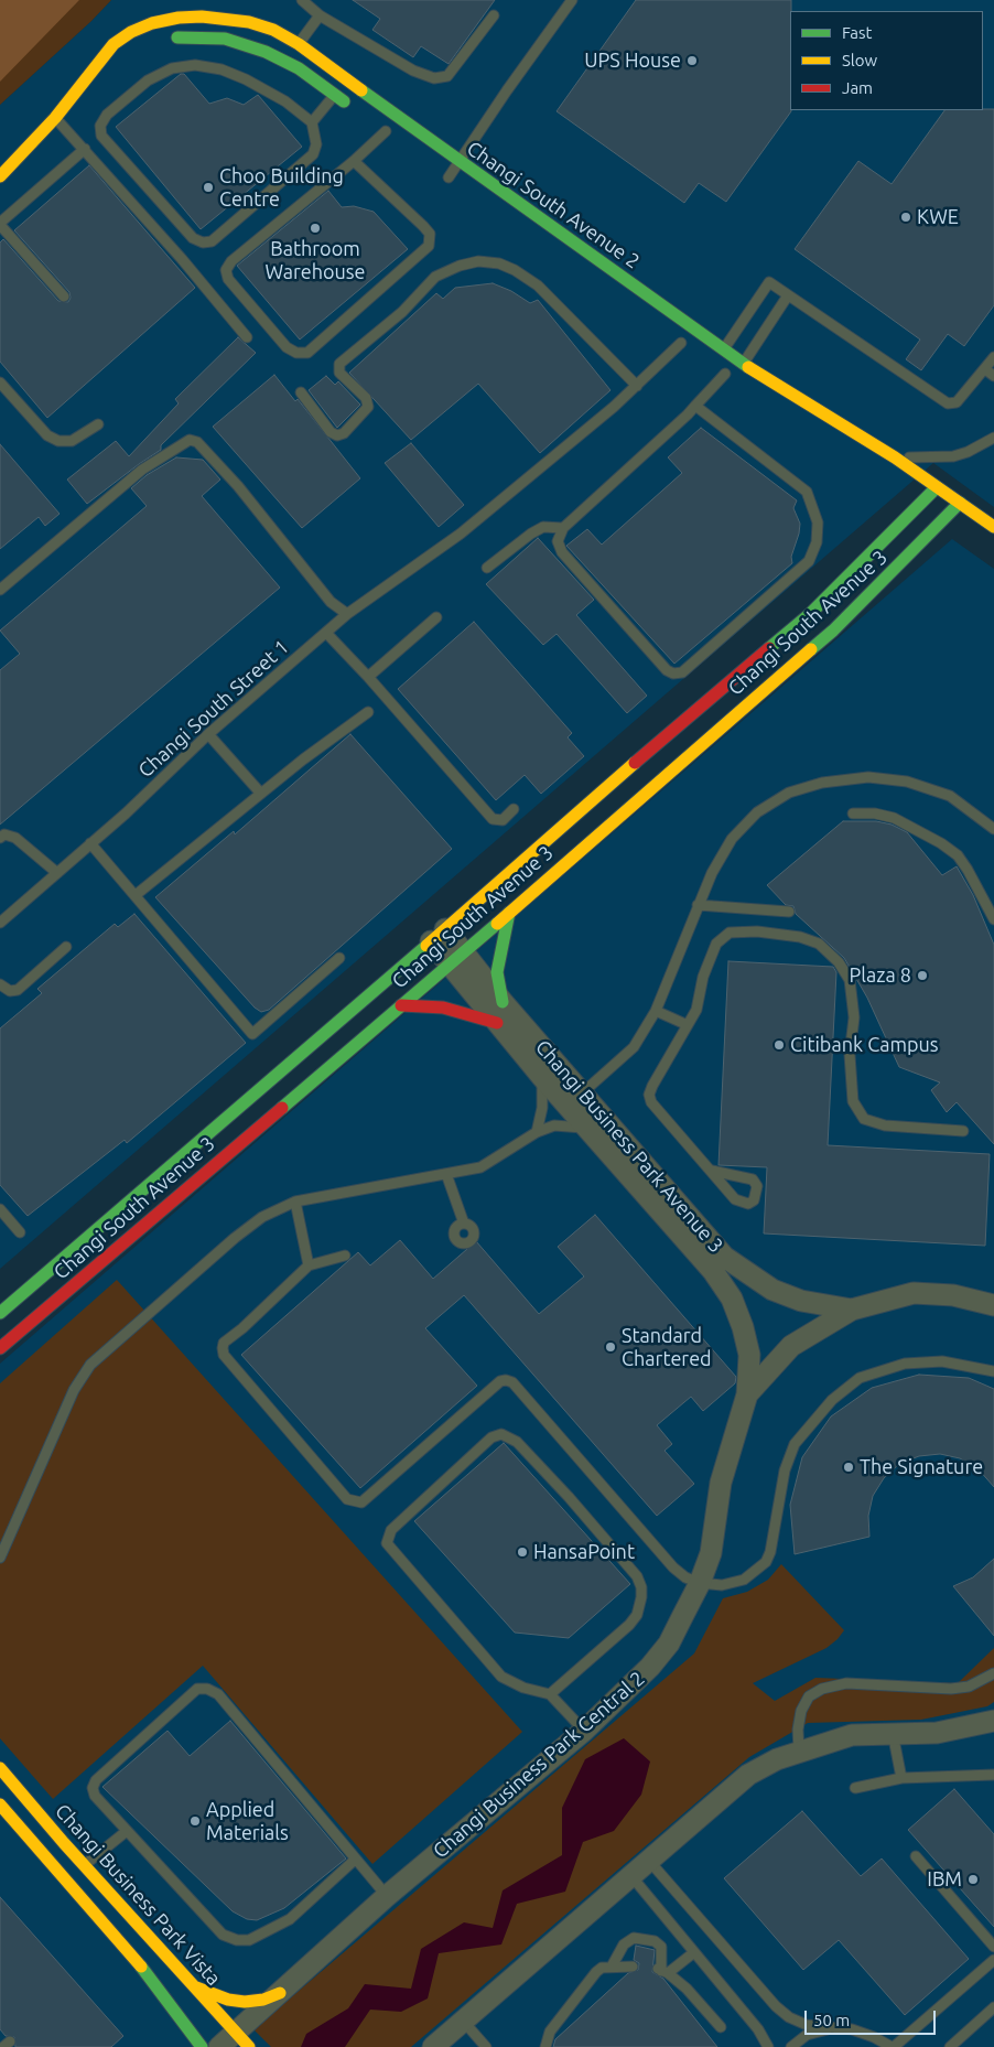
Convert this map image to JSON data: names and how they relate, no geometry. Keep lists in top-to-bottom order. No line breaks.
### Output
{"streets":{"street":["Changi South Avenue 2","Changi South Avenue 3","Changi Business Park Avenue 3","Changi Business Park Central 2","Changi Business Park Vista"],"lane":["Changi South Street 1"]},"crossings":[["Changi South Avenue 2","Changi South Avenue 3"],["Changi South Avenue 3","Changi Business Park Avenue 3"],["Changi Business Park Avenue 3","Changi Business Park Central 2"],["Changi Business Park Central 2","Changi Business Park Vista"]],"places":["UPS House","Choo Building Centre","KWE","Bathroom Warehouse","Plaza 8","Citibank Campus","Standard Chartered","The Signature","HansaPoint","Applied Materials","IBM"],"legend":["Fast","Slow","Jam"],"scale_bar":"50 m"}
